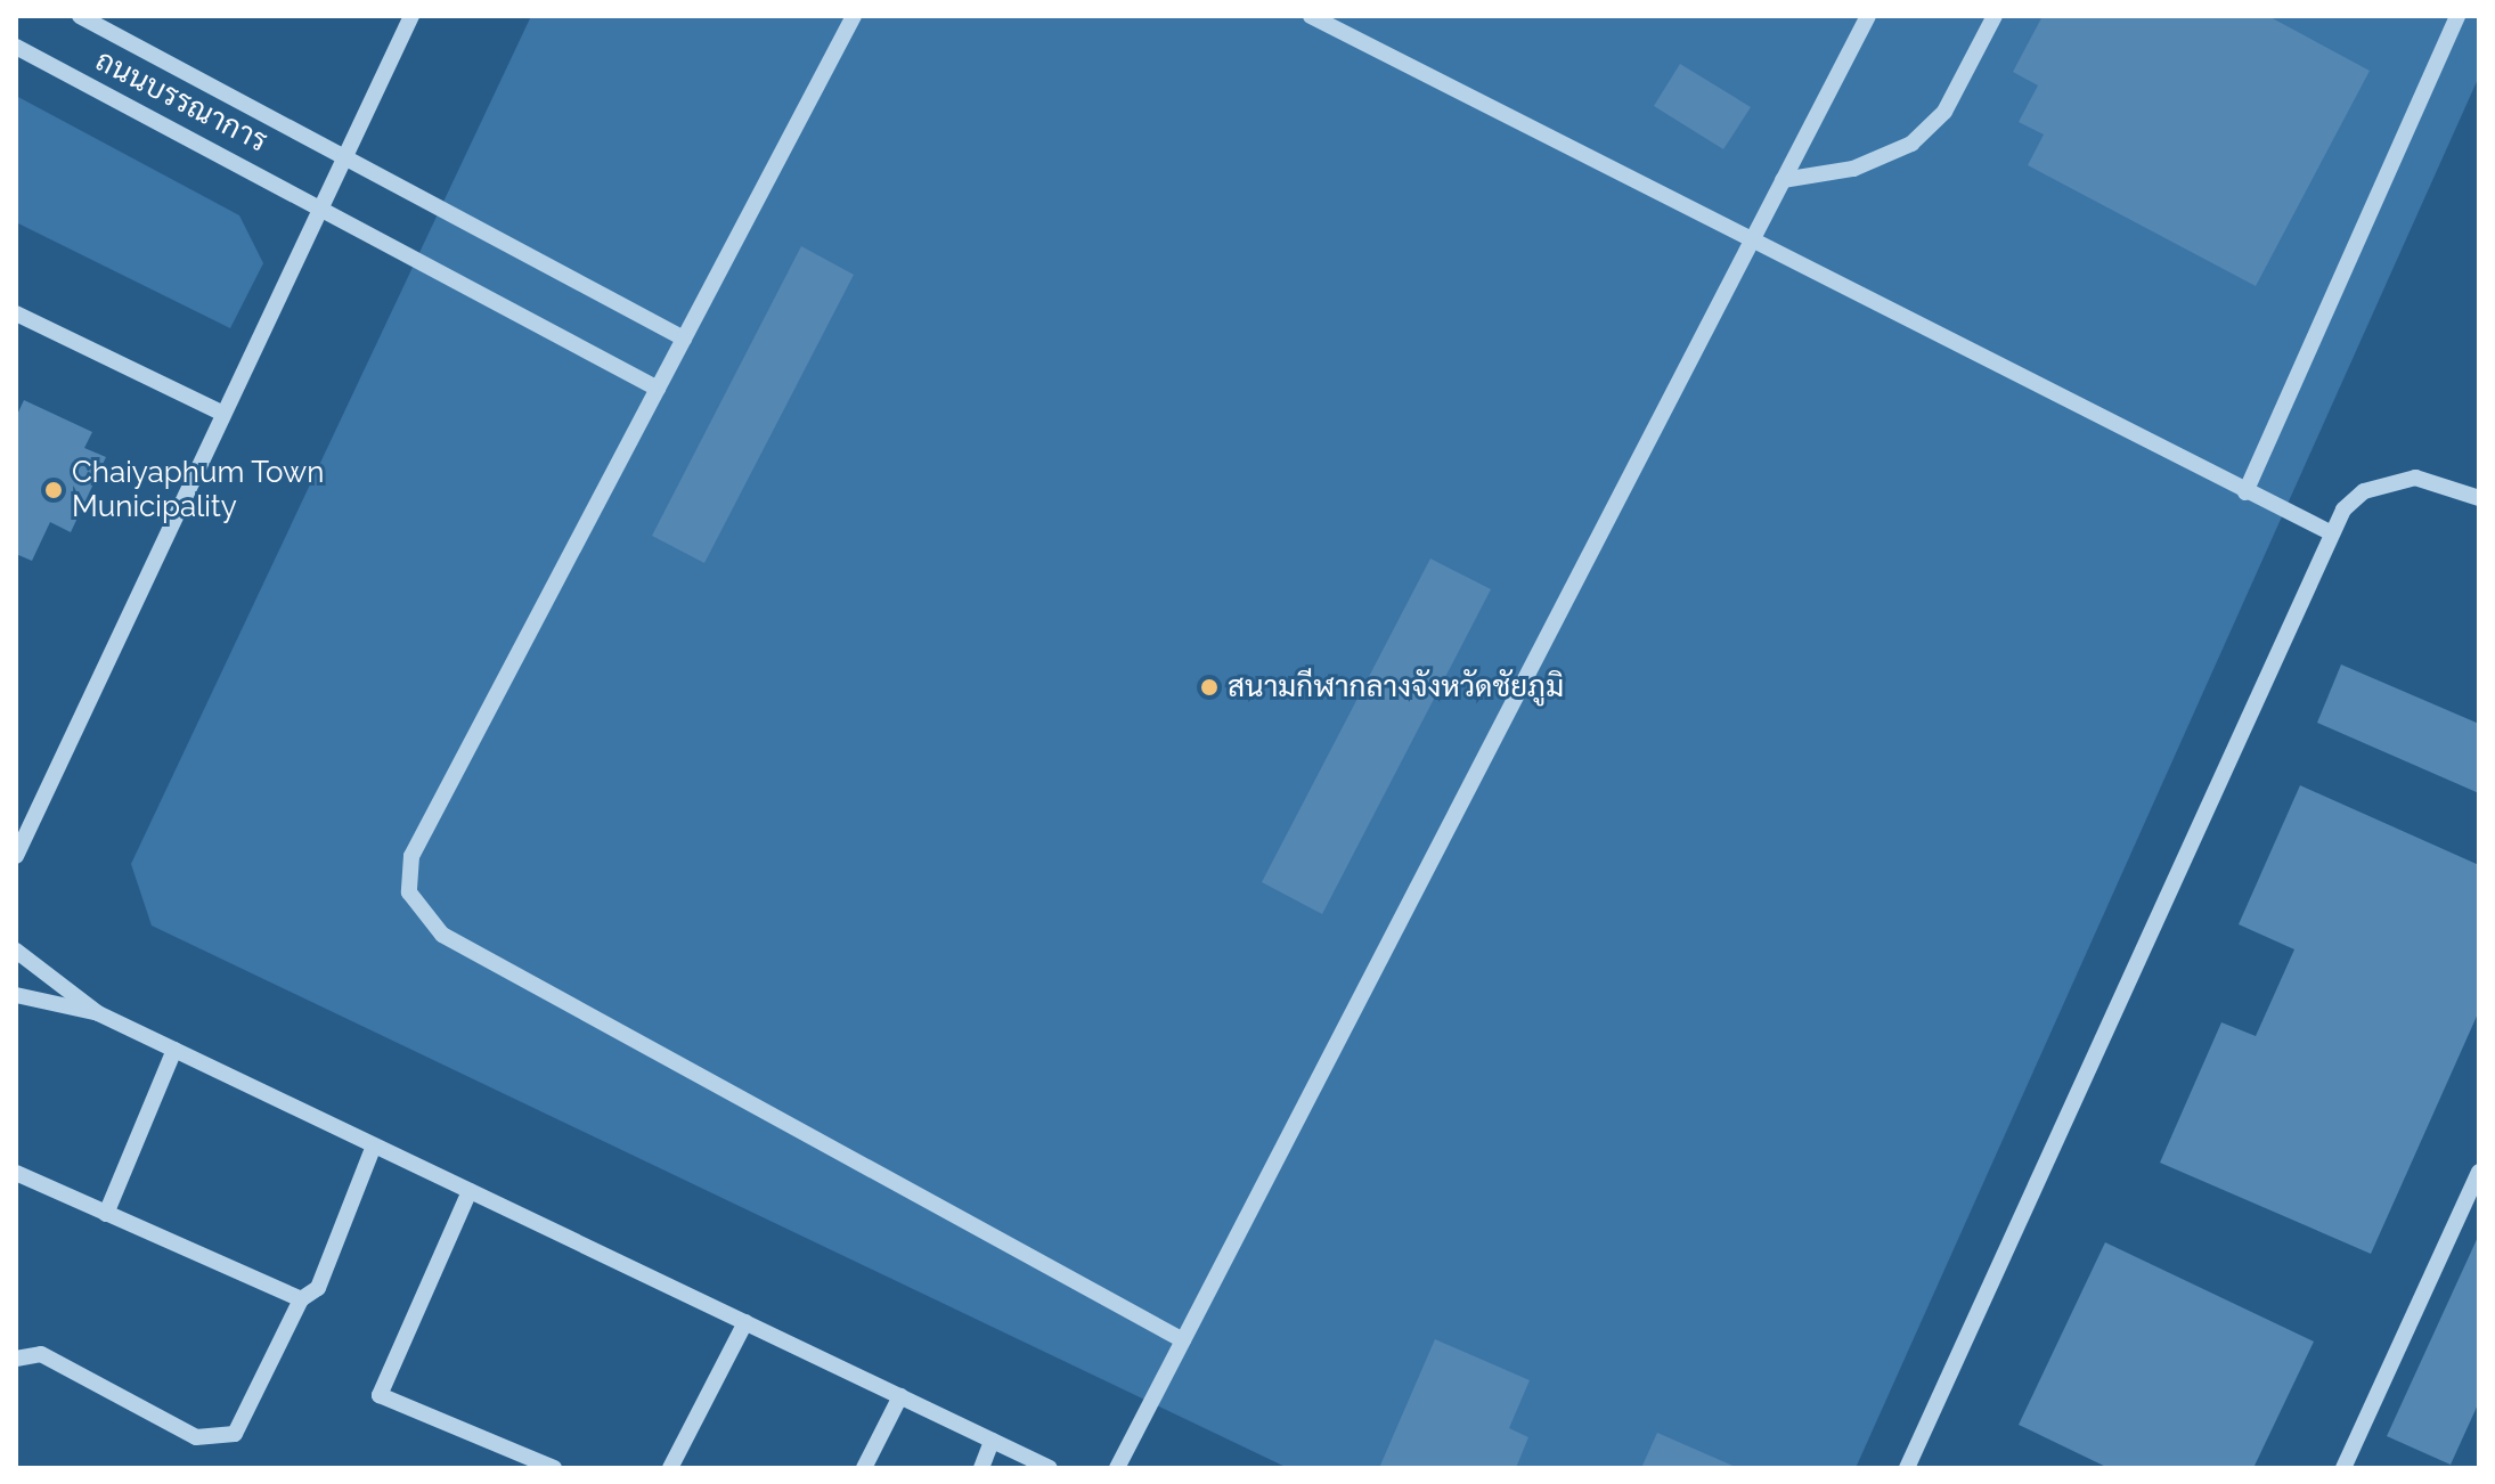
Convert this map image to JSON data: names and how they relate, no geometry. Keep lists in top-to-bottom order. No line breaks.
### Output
{"streets":{"street":["ถนนบรรณาการ"]},"places":["Chaiyaphum Town Municipality","สนามกีฬากลางจังหวัดชัยภูมิ"]}
